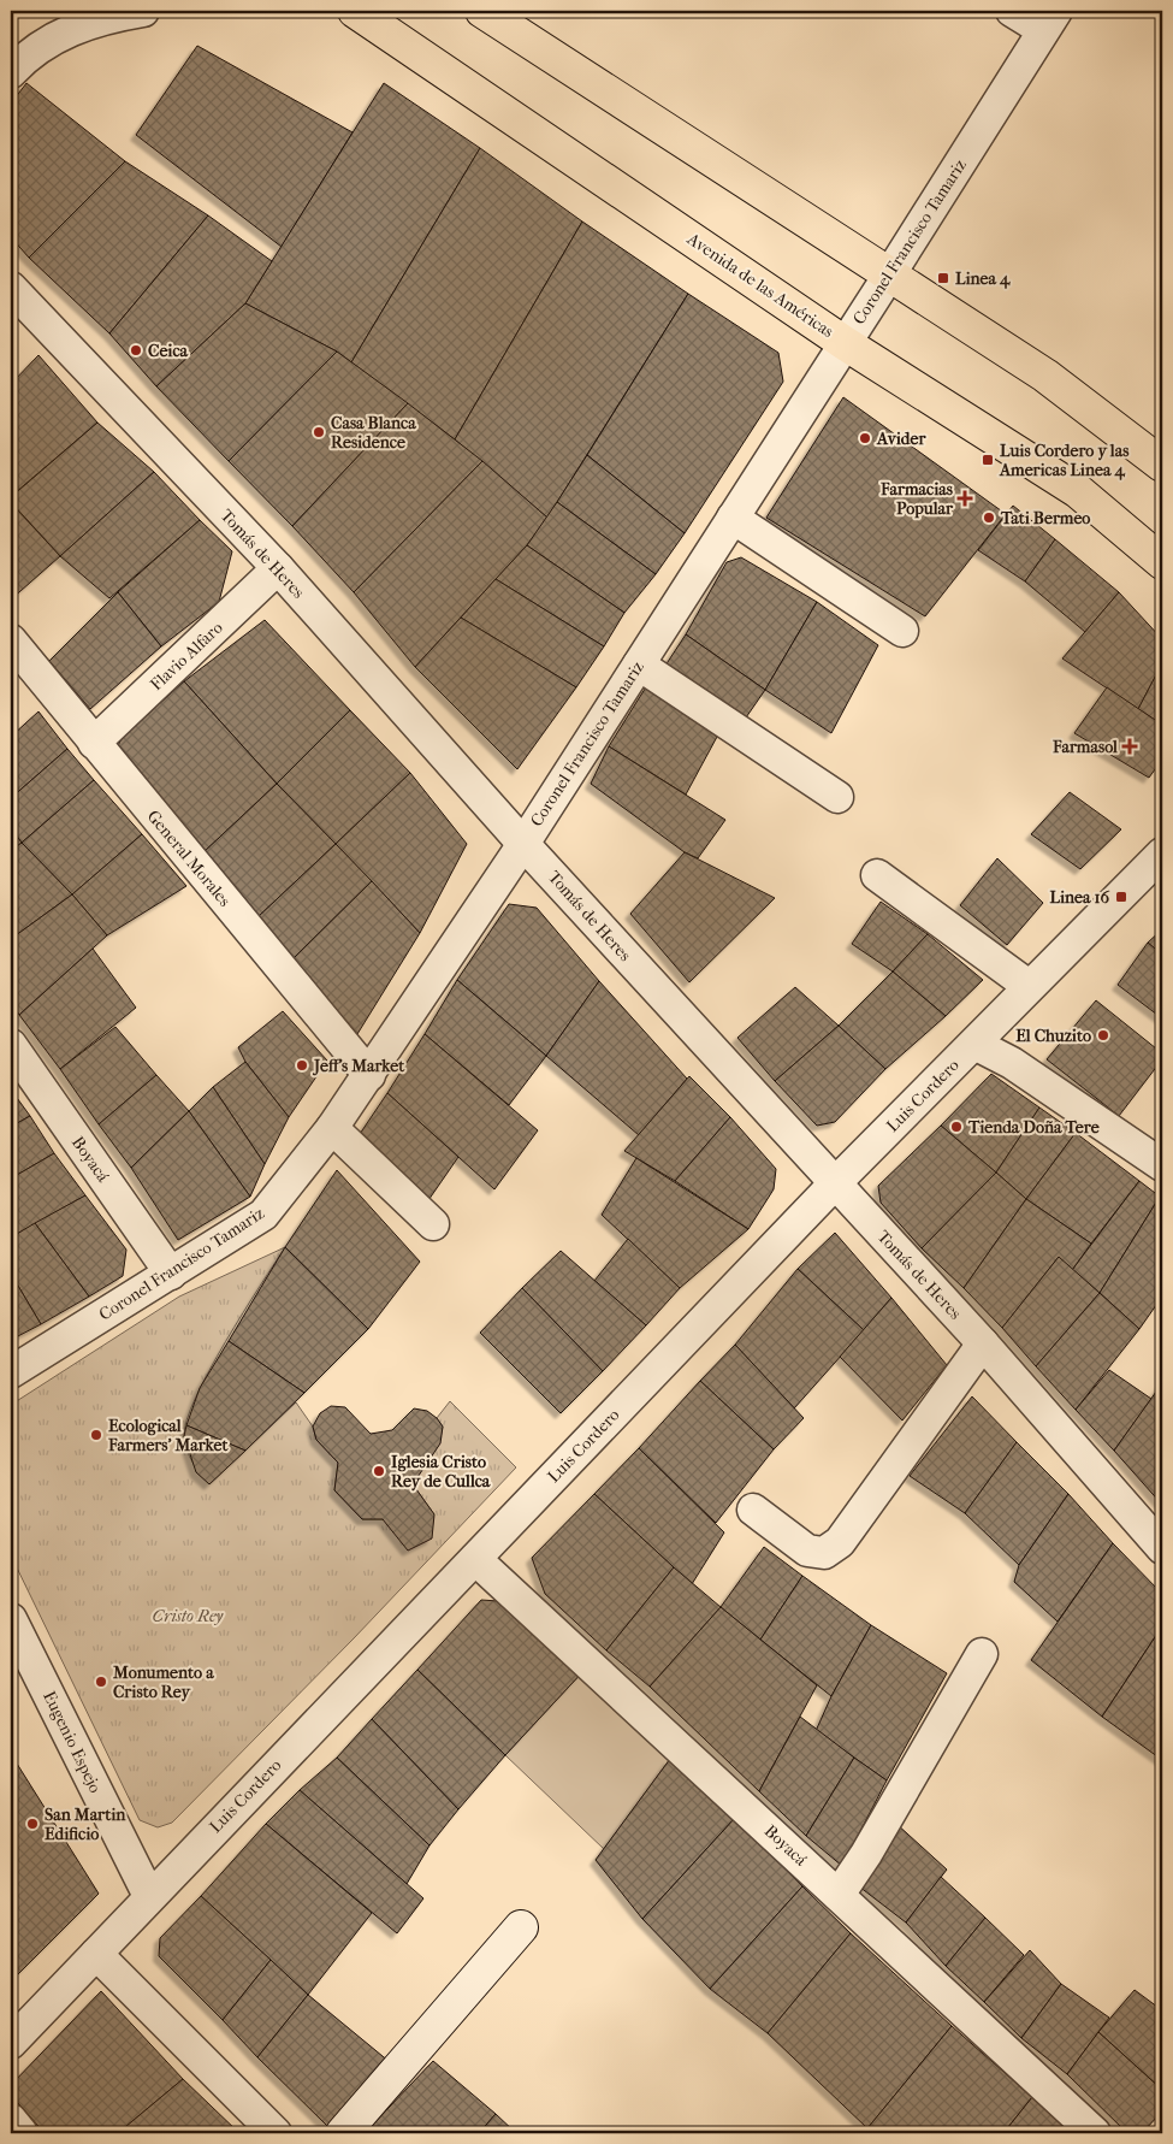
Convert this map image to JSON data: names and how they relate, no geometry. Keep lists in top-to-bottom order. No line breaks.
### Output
{"streets":{"main road":["Avenida de las Américas"],"street":["Coronel Francisco Tamariz","Tomás de Heres","Flavio Alfaro","General Morales","Luis Cordero","Boyacá","Eugenio Espejo"]},"crossings":[["Coronel Francisco Tamariz","Avenida de las Américas"],["Coronel Francisco Tamariz","Tomás de Heres"],["Coronel Francisco Tamariz","General Morales"],["Coronel Francisco Tamariz","Boyacá"],["Tomás de Heres","Flavio Alfaro"],["Tomás de Heres","Luis Cordero"],["Flavio Alfaro","General Morales"],["Luis Cordero","Boyacá"],["Luis Cordero","Eugenio Espejo"]],"parks":["Cristo Rey"],"places":{"transit":["Linea 4","Luis Cordero y las Americas Linea 4","Linea 16"],"other":["Ceica","Casa Blanca Residence","Avider","Tati Bermeo","El Chuzito","Jeff's Market","Tienda Doña Tere","Ecological Farmers’ Market","Iglesia Cristo Rey de Cullca","Monumento a Cristo Rey","San Martin Edificio"],"health":["Farmacias Popular","Farmasol"]}}
